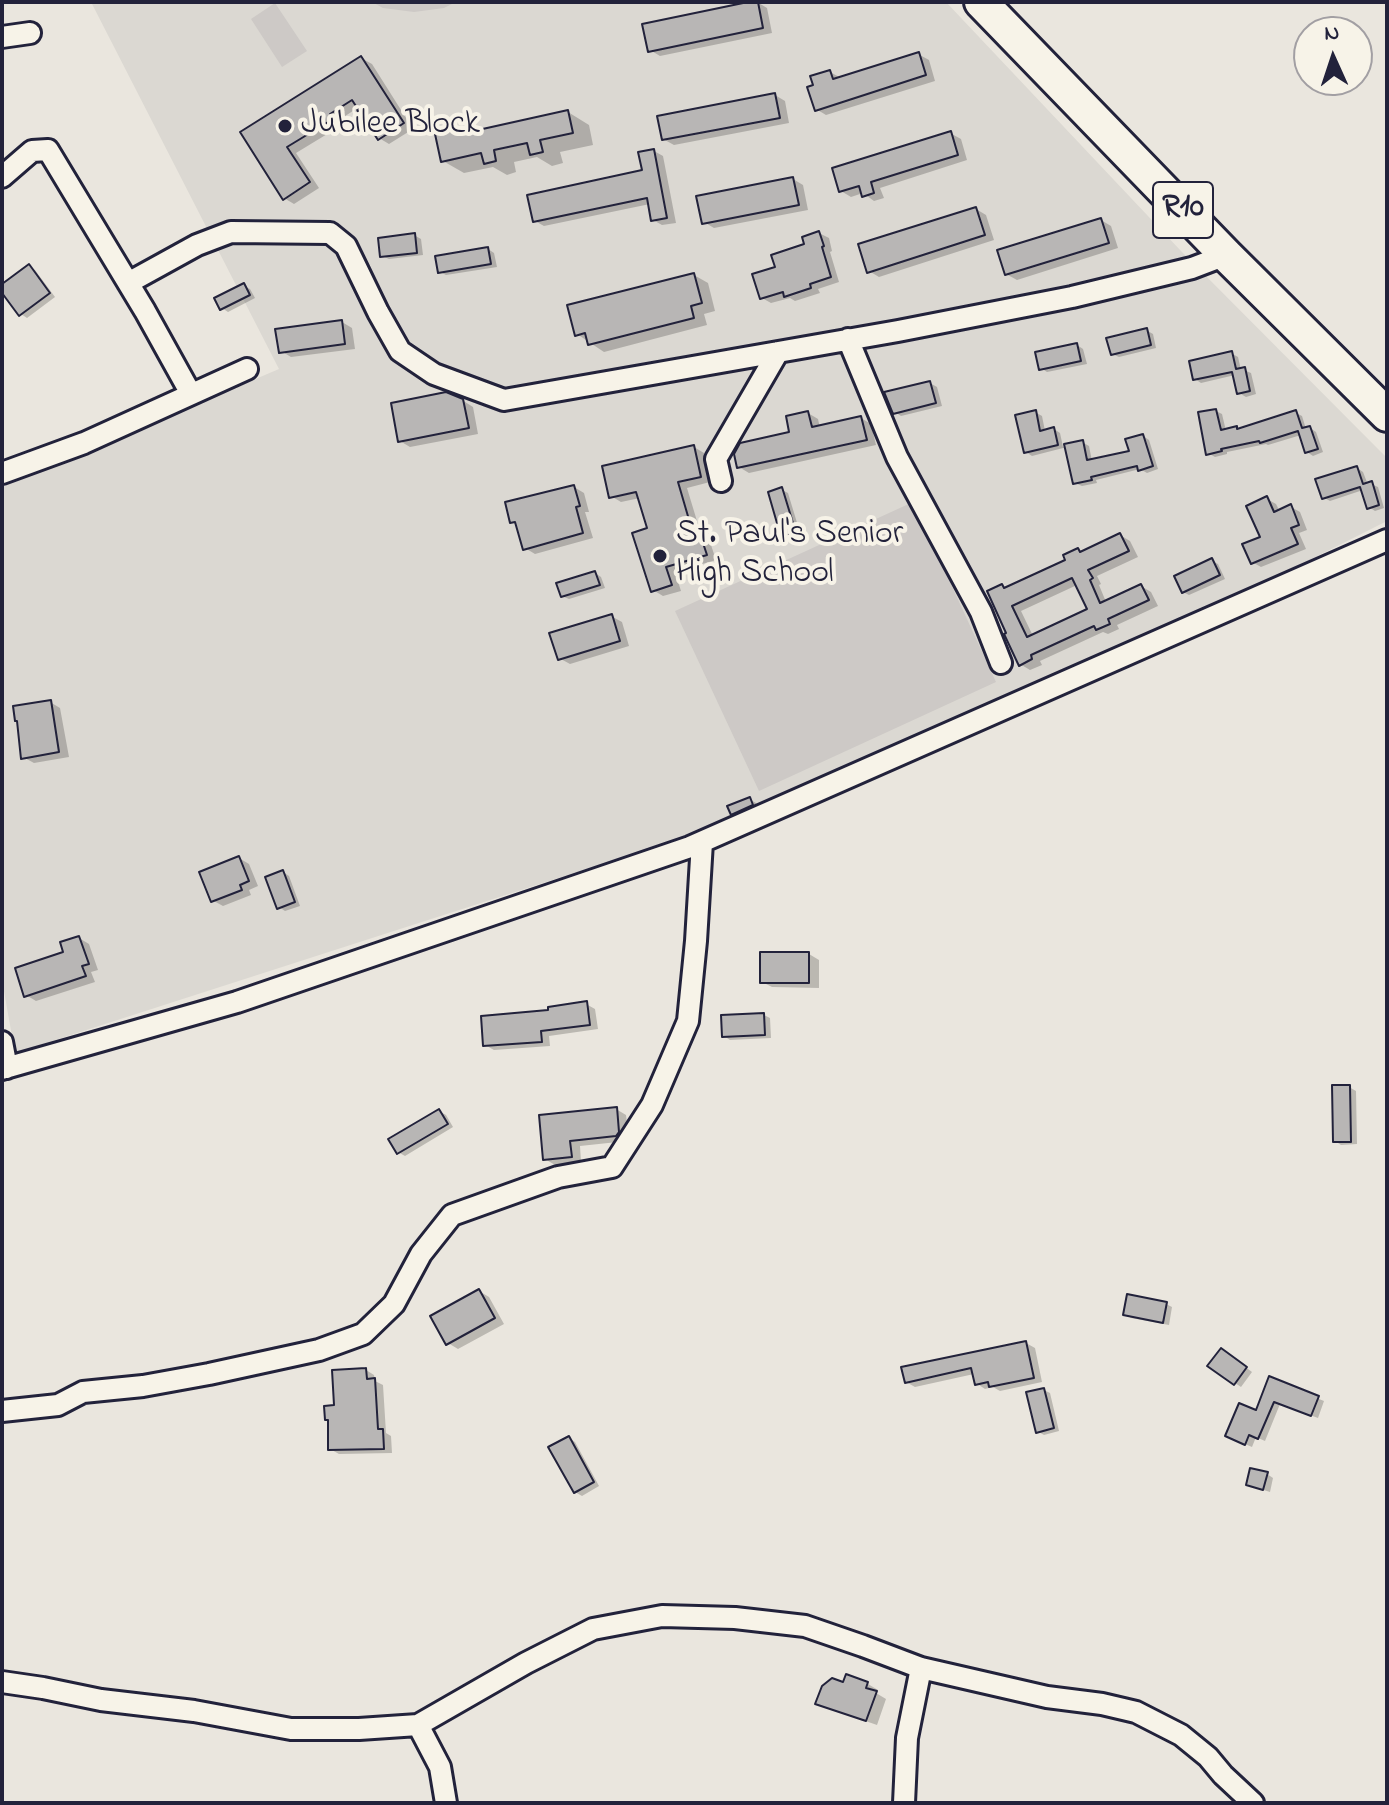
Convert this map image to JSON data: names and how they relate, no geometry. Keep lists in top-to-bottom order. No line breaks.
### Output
{"streets":{"main road":["R10"]},"places":["Jubilee Block","St. Paul's Senior High School"],"north":"top"}
